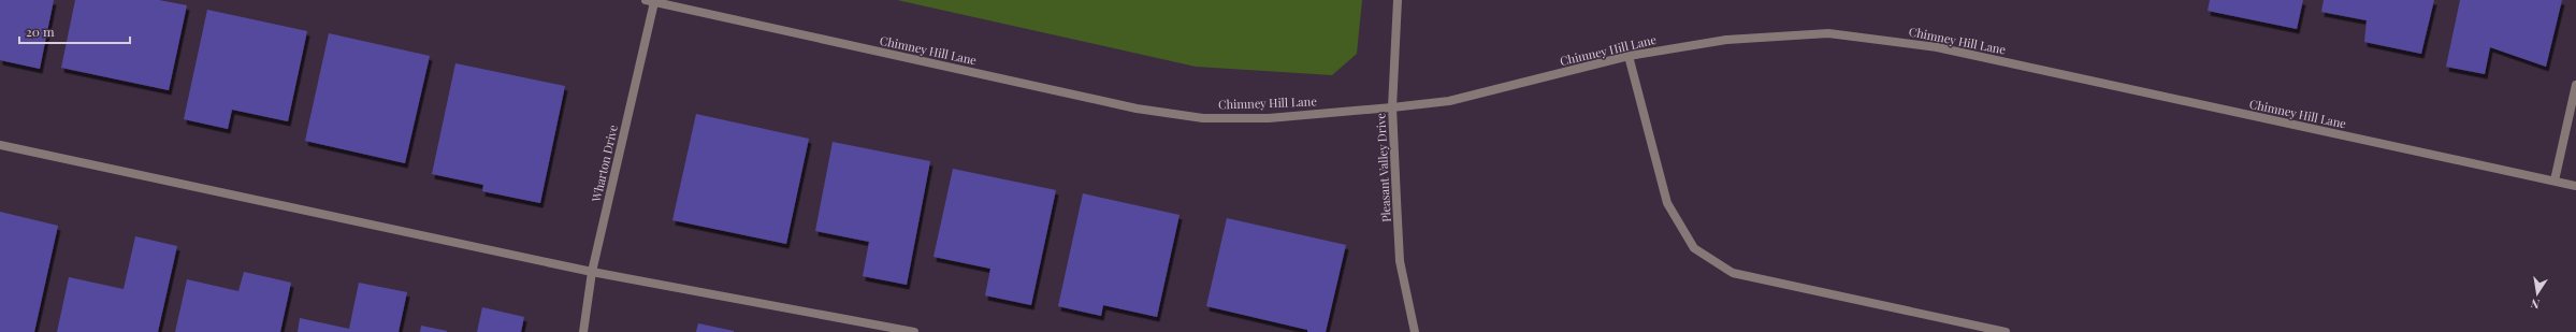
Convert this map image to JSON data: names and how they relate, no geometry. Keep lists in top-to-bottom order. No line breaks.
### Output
{"streets":{"street":["Chimney Hill Lane","Wharton Drive","Pleasant Valley Drive"]},"crossings":[["Chimney Hill Lane","Wharton Drive"],["Chimney Hill Lane","Pleasant Valley Drive"]],"scale_bar":"20 m","north":"bottom"}
